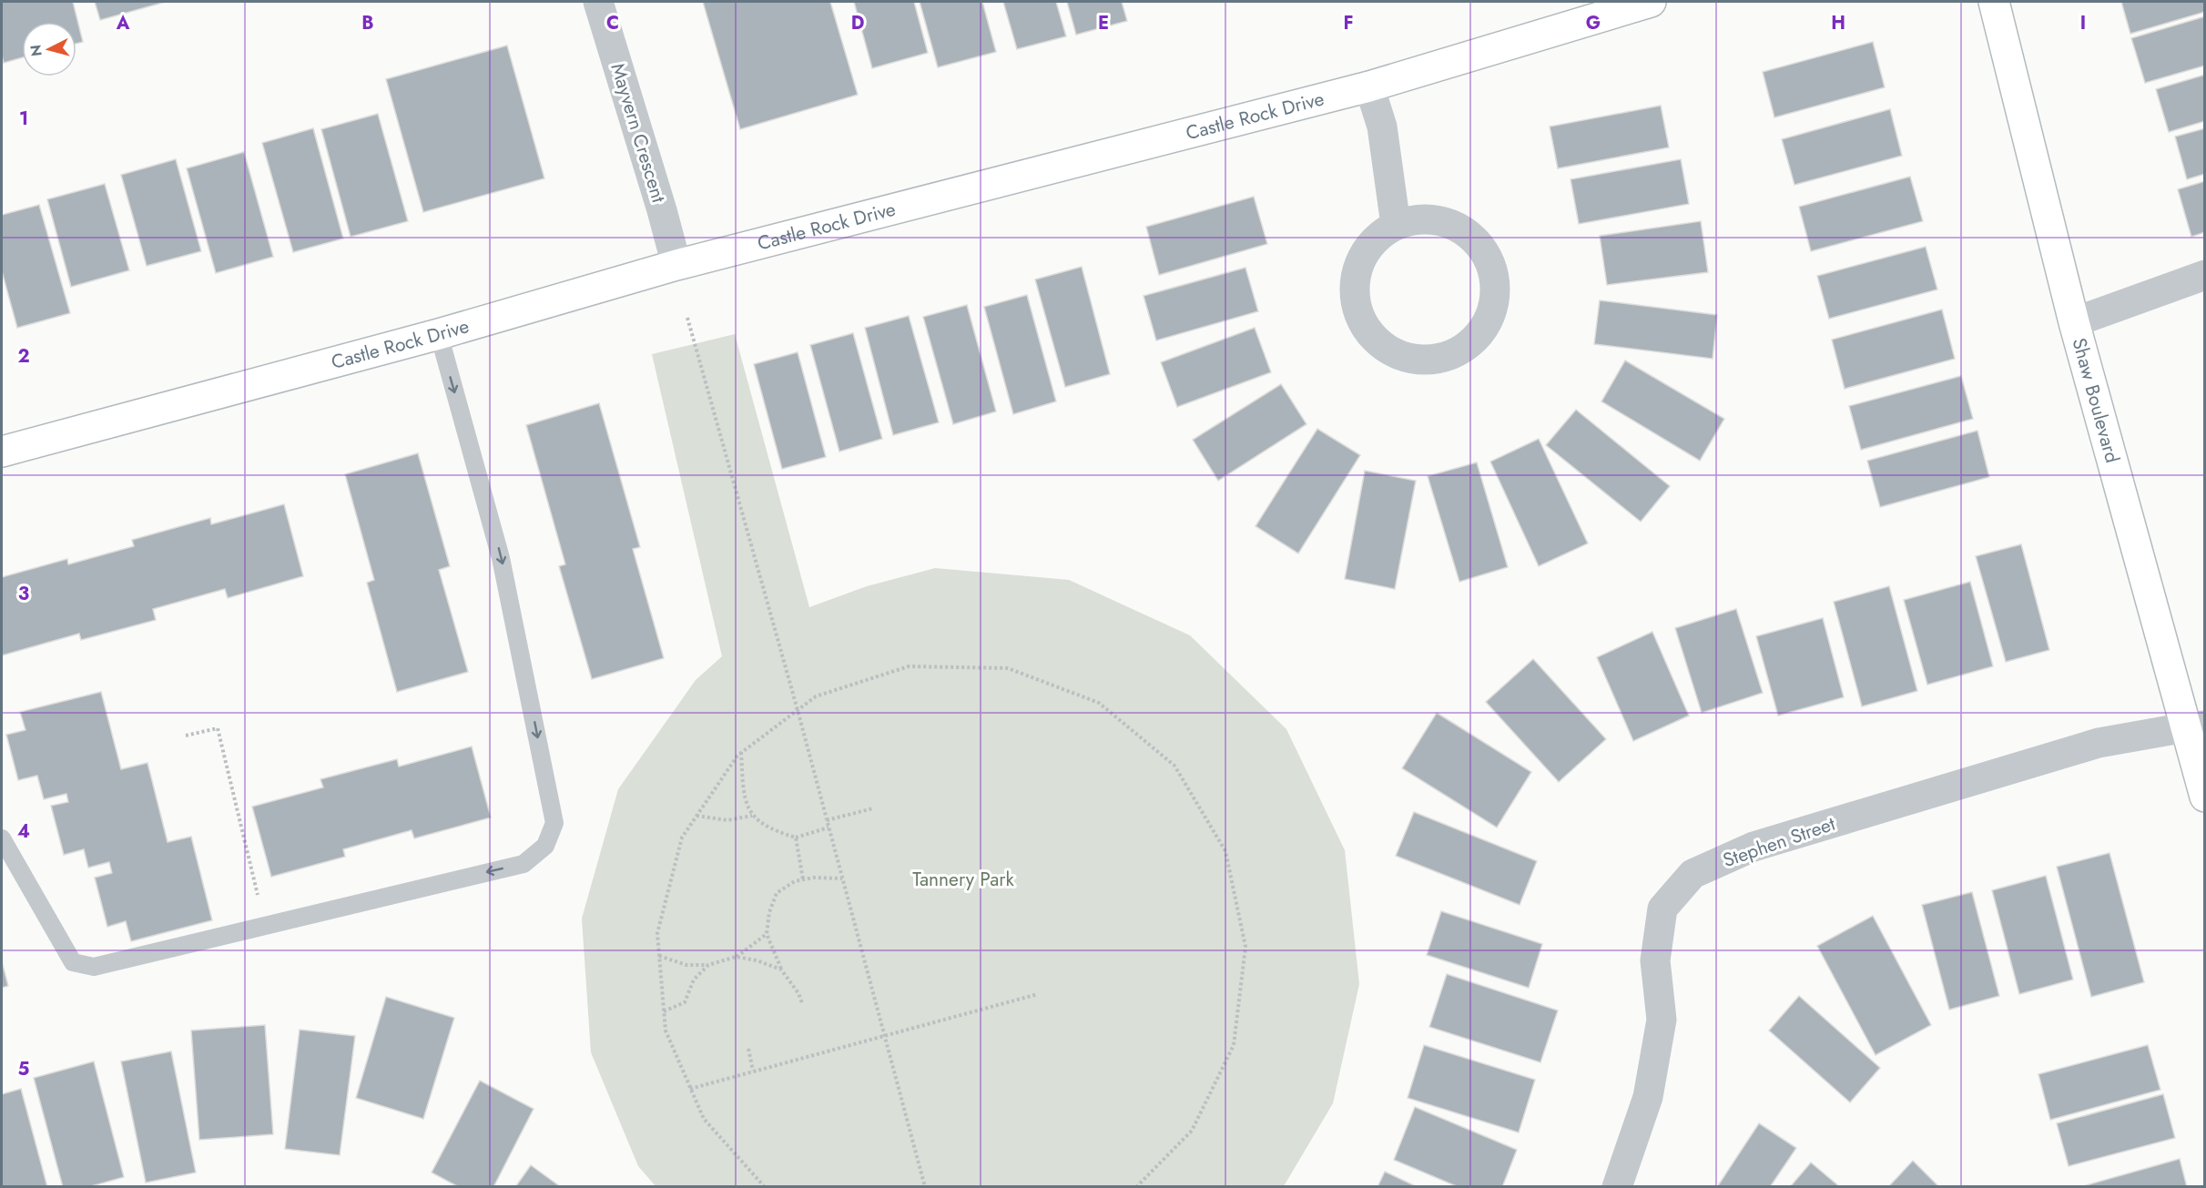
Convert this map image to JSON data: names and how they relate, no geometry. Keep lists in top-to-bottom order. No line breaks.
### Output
{"streets":{"street":["Castle Rock Drive","Mayvern Crescent","Shaw Boulevard","Stephen Street"]},"crossings":[["Castle Rock Drive","Mayvern Crescent"],["Shaw Boulevard","Stephen Street"]],"parks":["Tannery Park"],"north":"left","grid":{"columns":["A","B","C","D","E","F","G","H","I"],"rows":["1","2","3","4","5"]}}
